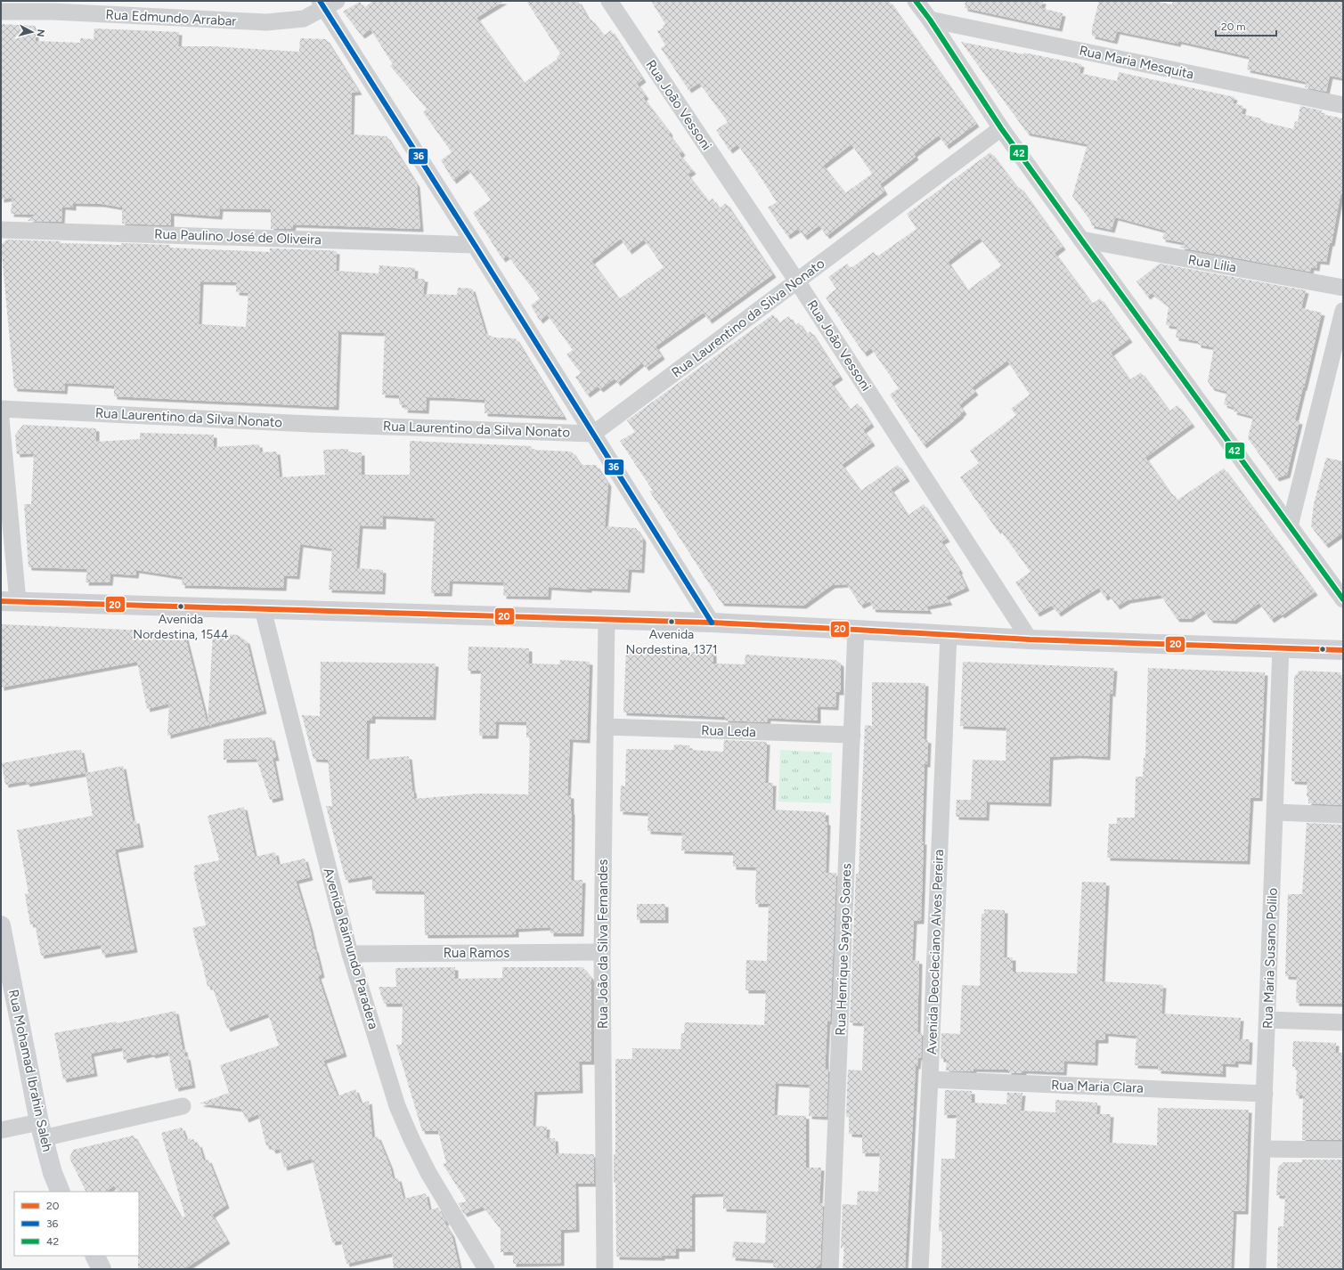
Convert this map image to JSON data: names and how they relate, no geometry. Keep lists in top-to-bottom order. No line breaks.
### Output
{"streets":{"main road":["Rua Mohamad Ibrahin Saleh"],"street":["Rua Edmundo Arrabar","Rua Maria Mesquita","Rua João Vessoni","Rua Paulino José de Oliveira","Rua Lilia","Rua Laurentino da Silva Nonato","Rua Leda","Rua João da Silva Fernandes","Avenida Raimundo Paradera","Rua Henrique Sayago Soares","Avenida Deocleciano Alves Pereira","Rua Ramos","Rua Maria Susano Polilo","Rua Maria Clara"]},"crossings":[["Rua João Vessoni","Rua Laurentino da Silva Nonato"],["Rua Leda","Rua João da Silva Fernandes"],["Rua Leda","Rua Henrique Sayago Soares"],["Rua João da Silva Fernandes","Rua Ramos"],["Avenida Raimundo Paradera","Rua Ramos"],["Avenida Deocleciano Alves Pereira","Rua Maria Clara"],["Rua Maria Susano Polilo","Rua Maria Clara"]],"places":["Avenida Nordestina, 1544","Avenida Nordestina, 1371"],"lines":["transit line 36","transit line 42","transit line 20"],"legend":["20","36","42"],"scale_bar":"20 m","north":"right"}
